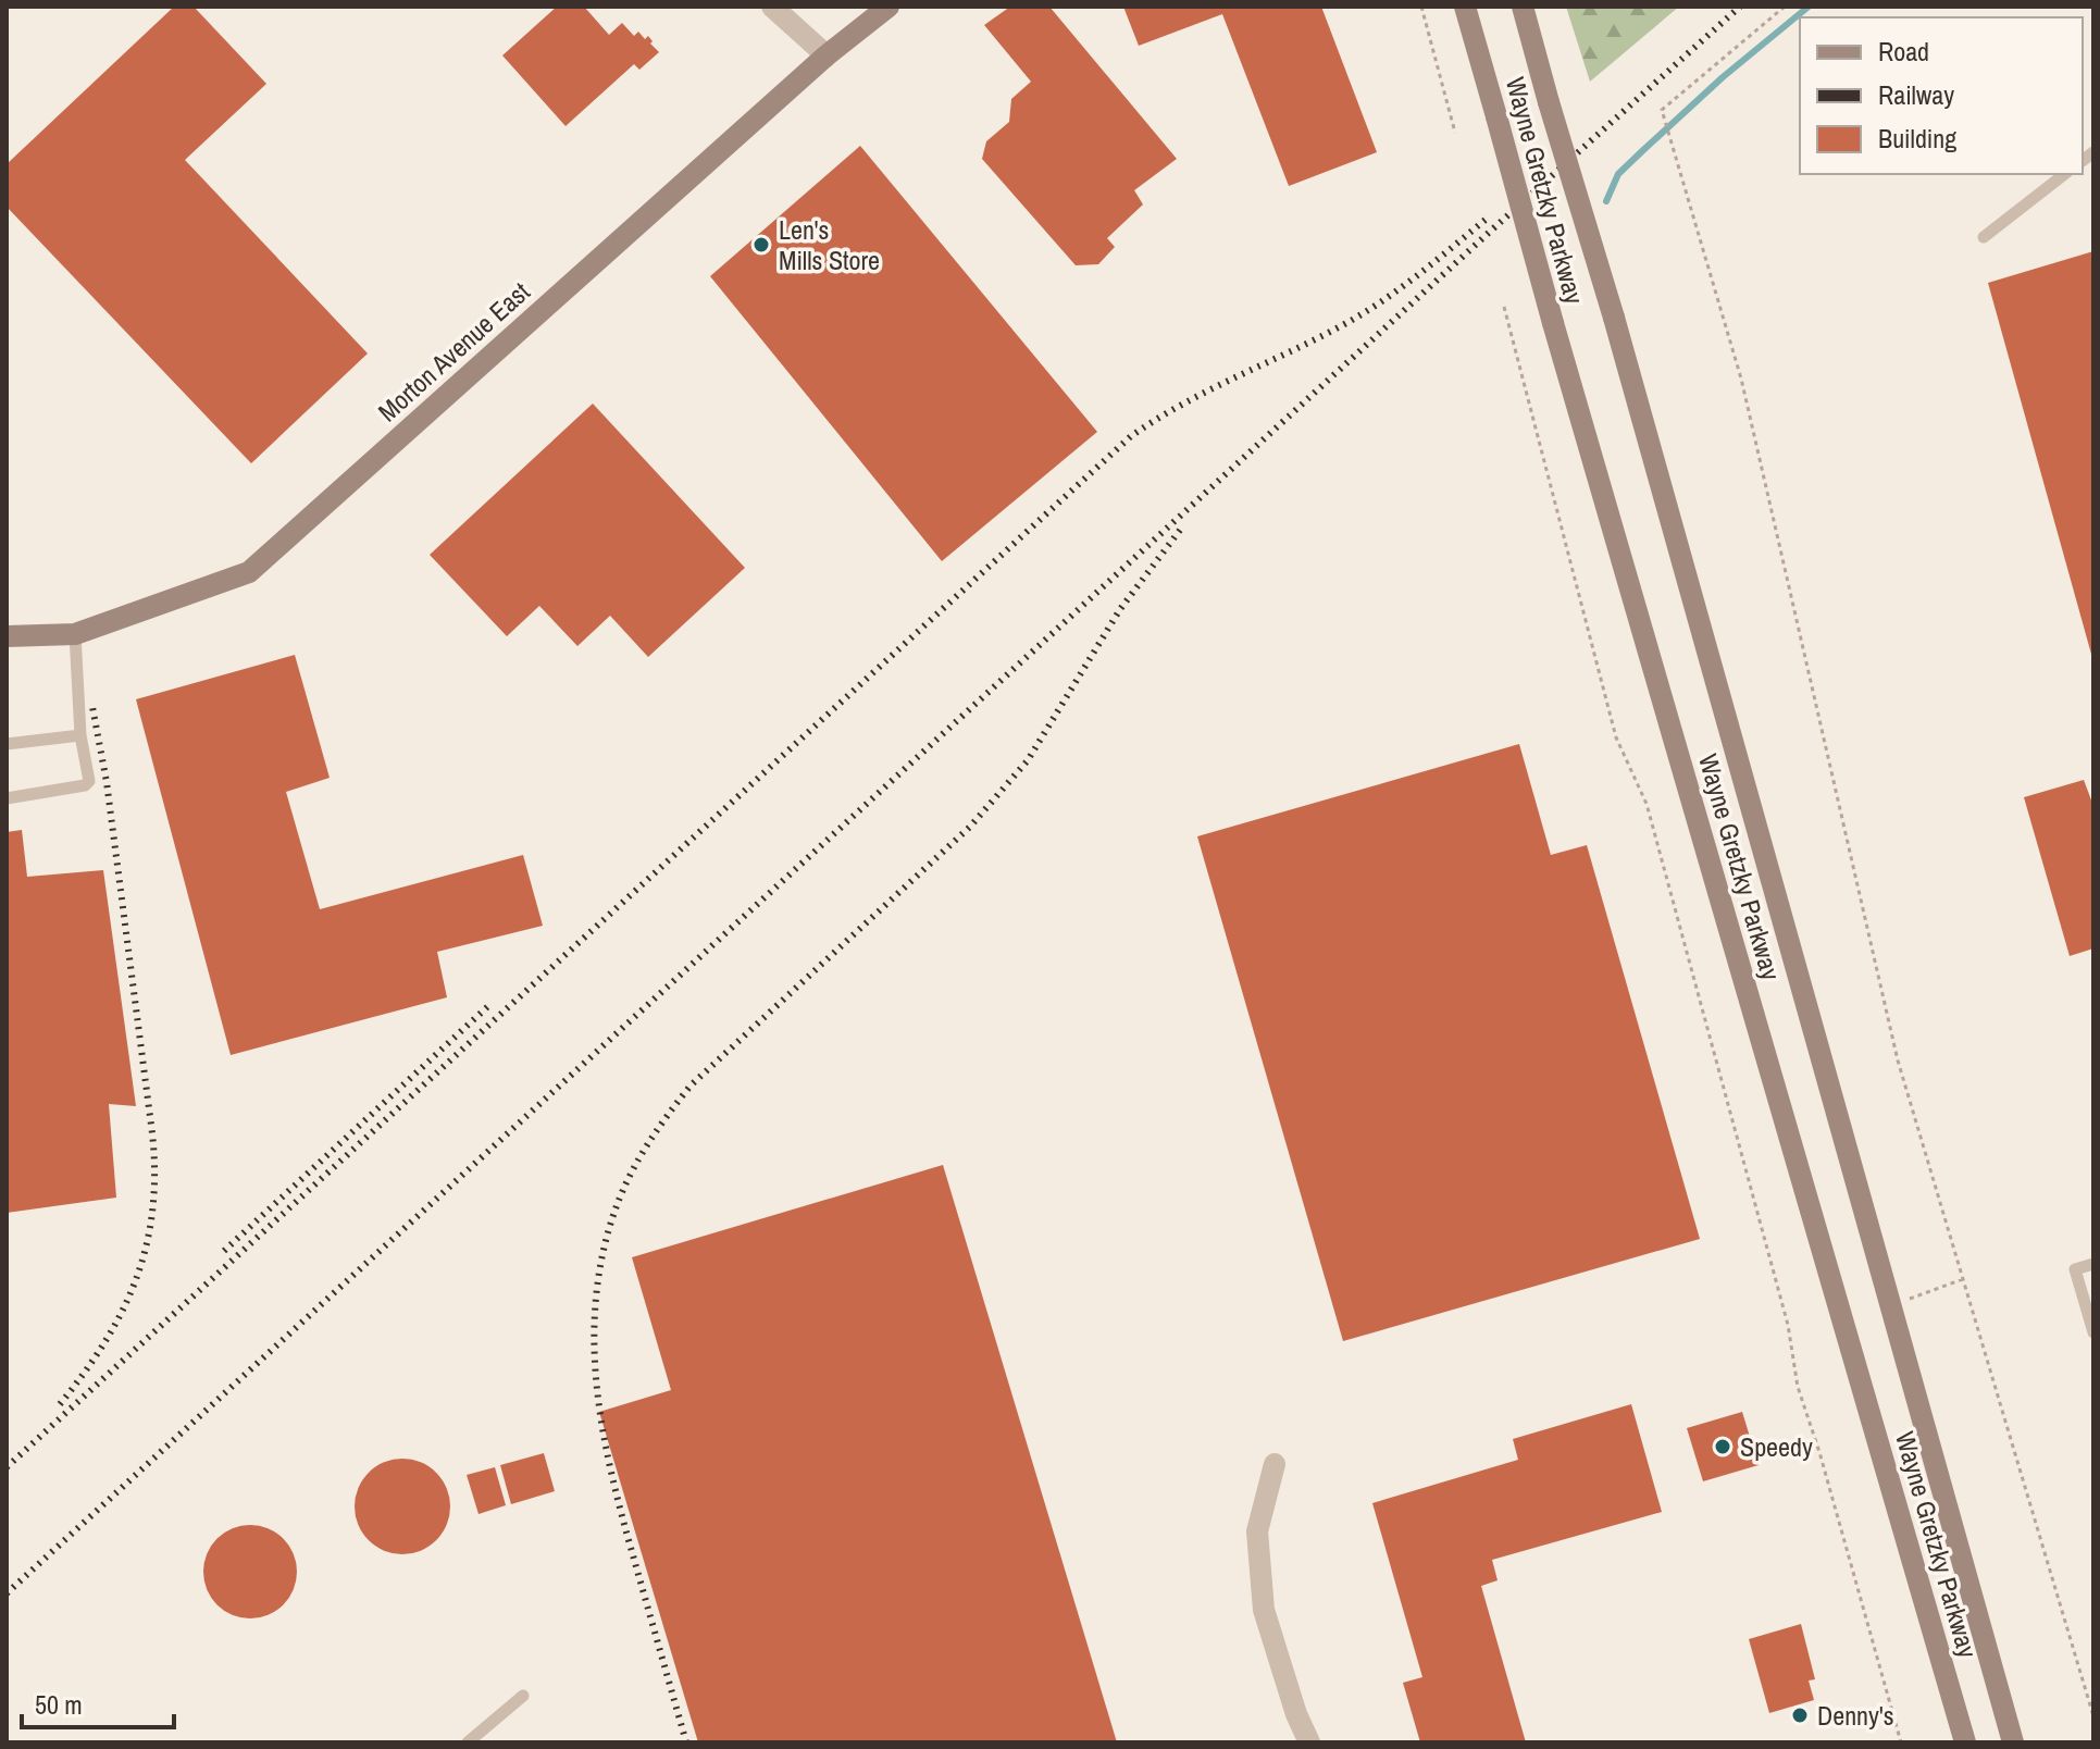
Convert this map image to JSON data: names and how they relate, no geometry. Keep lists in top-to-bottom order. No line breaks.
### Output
{"streets":{"main road":["Wayne Gretzky Parkway","Morton Avenue East"]},"places":["Len's Mills Store","Speedy","Denny's"],"legend":["Road","Railway","Building"],"scale_bar":"50 m"}
